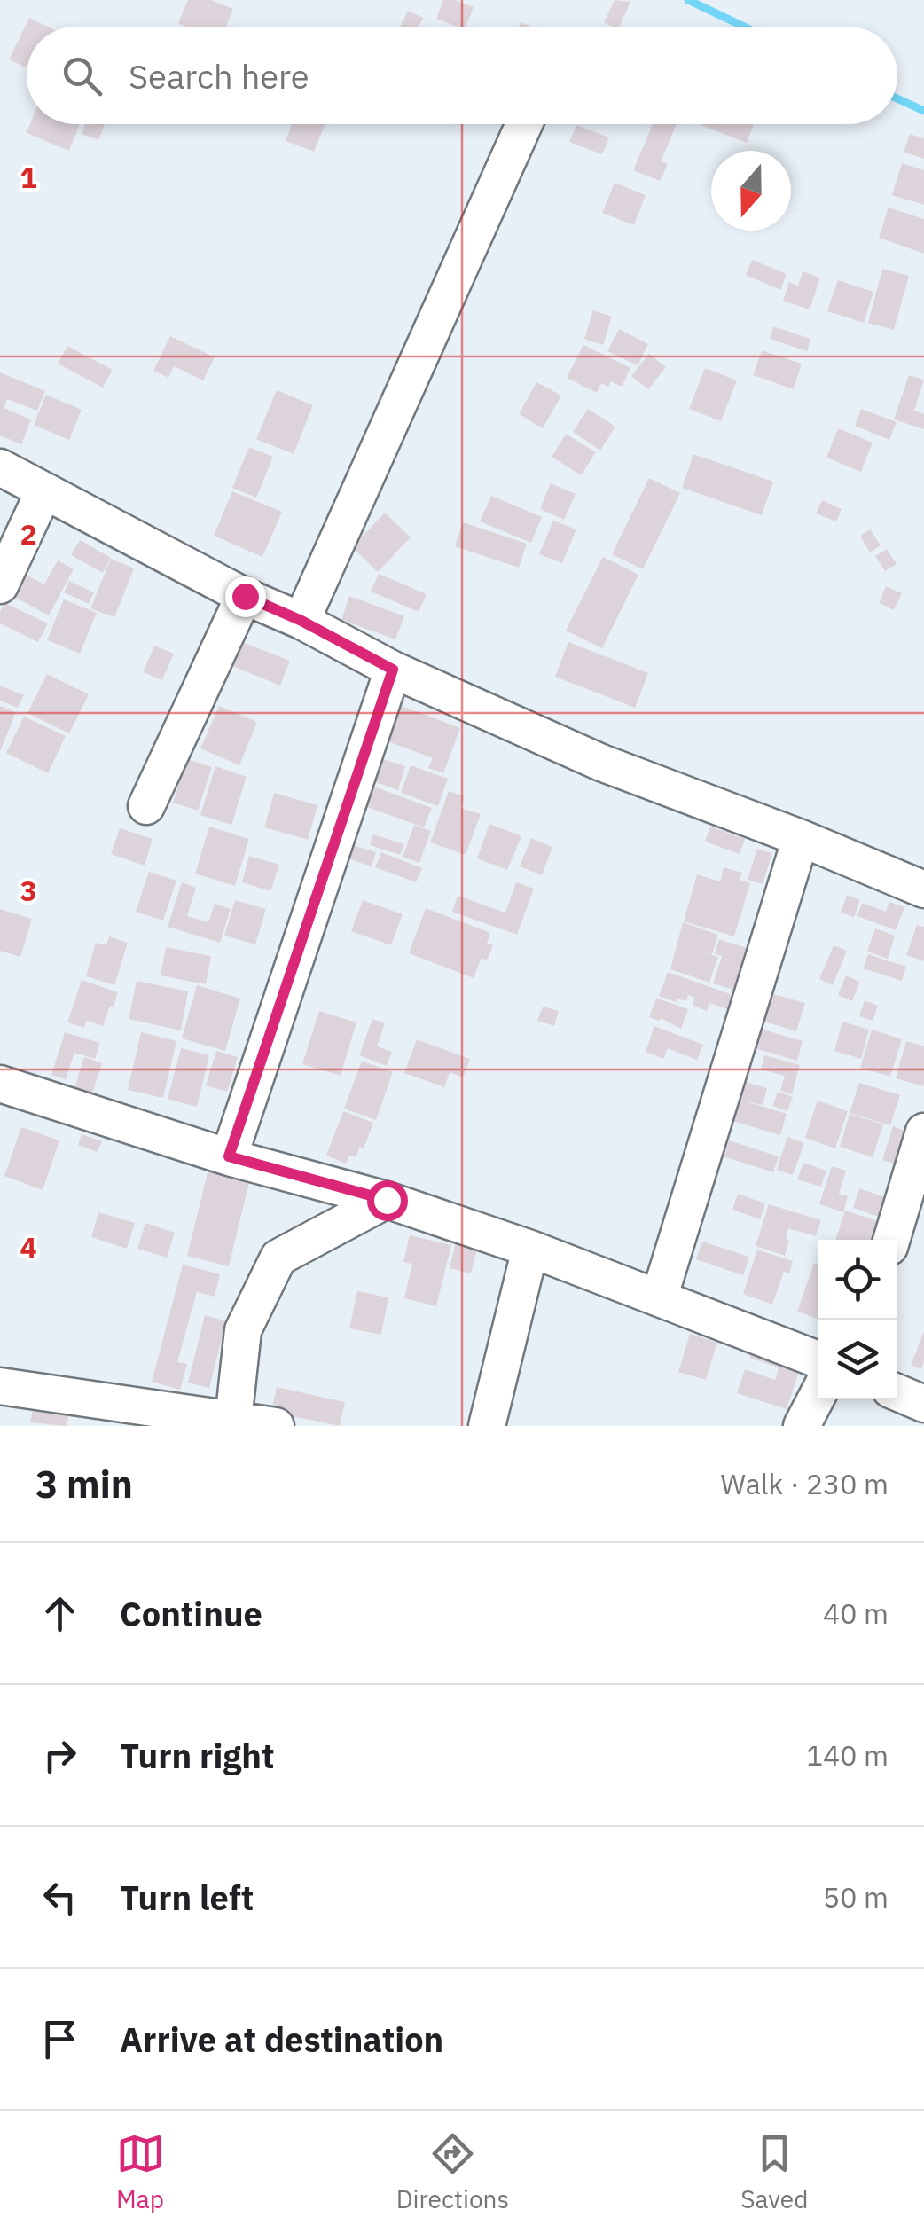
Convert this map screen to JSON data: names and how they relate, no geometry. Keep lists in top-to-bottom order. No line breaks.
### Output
{"north":"bottom","page":{"search":"Search here","heading":["3 min","Walk · 230 m"],"list":[["Continue","40 m"],["Turn right","140 m"],["Turn left","50 m"],"Arrive at destination"],"nav":["Map","Directions","Saved"]},"grid":{"rows":["1","2","3","4"]}}
